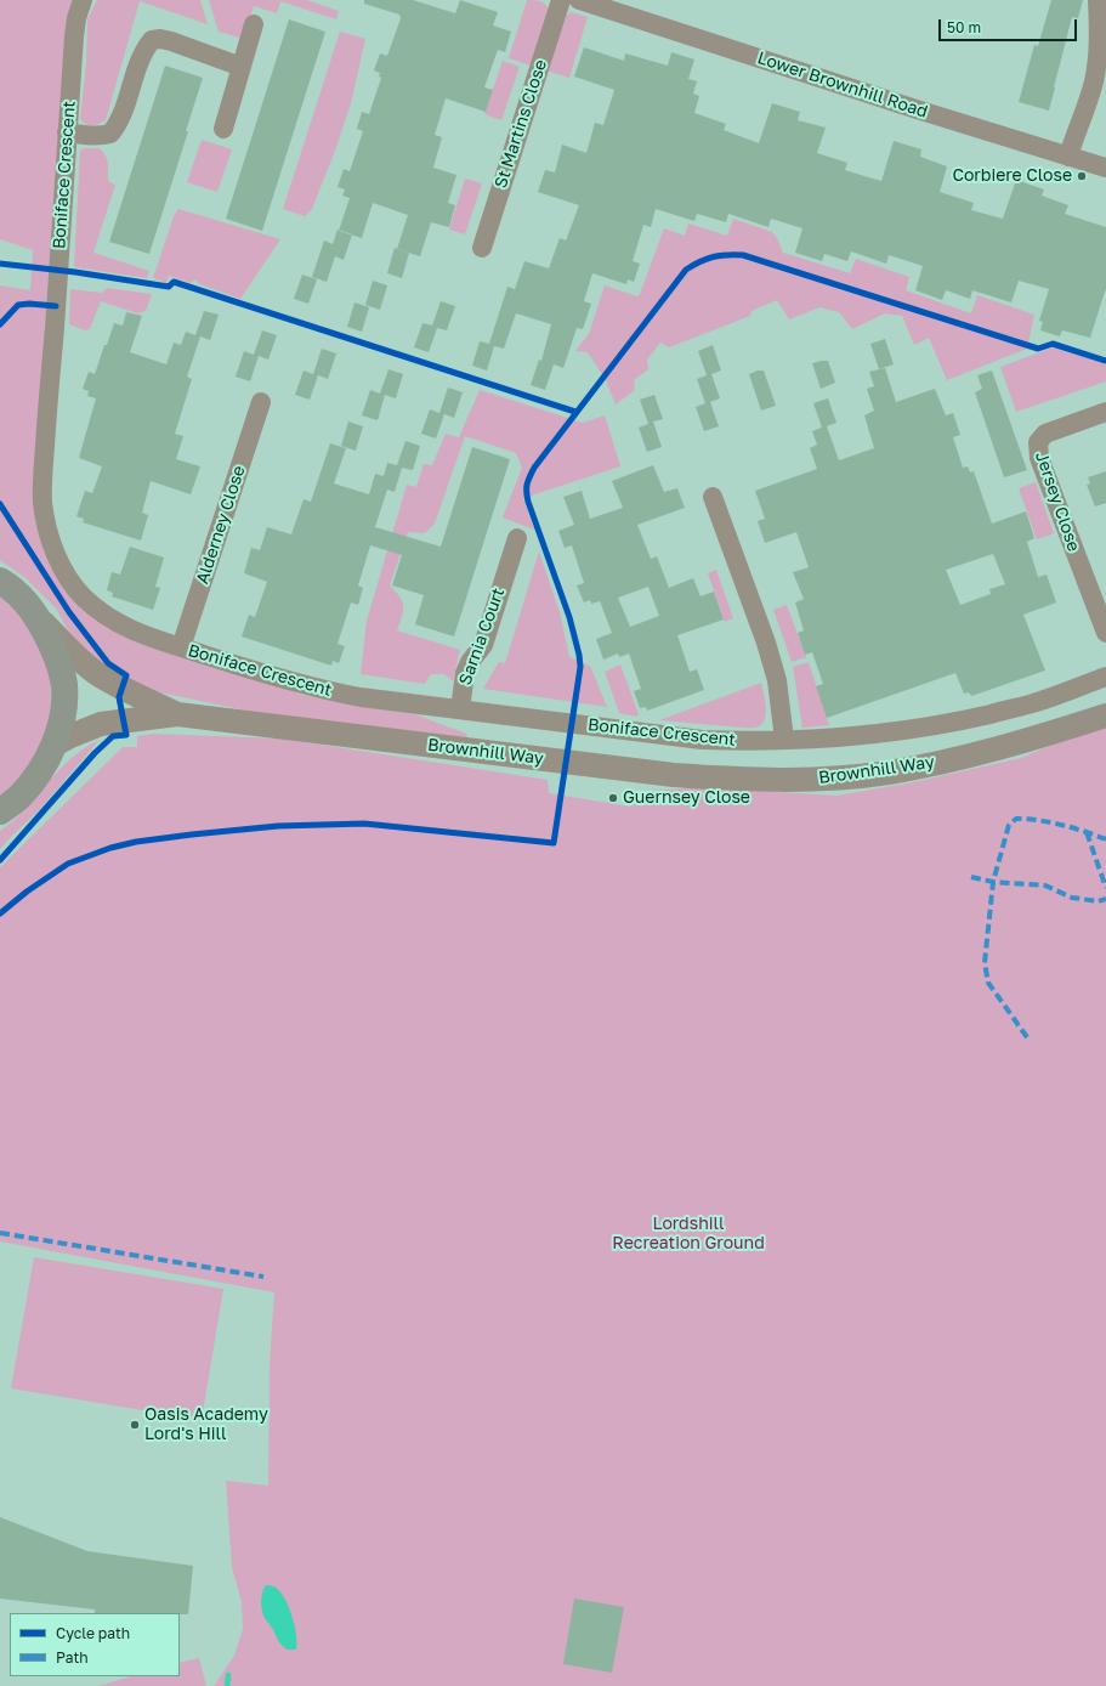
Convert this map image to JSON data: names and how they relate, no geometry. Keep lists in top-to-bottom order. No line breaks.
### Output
{"streets":{"street":["Lower Brownhill Road","St Martins Close","Boniface Crescent","Jersey Close","Alderney Close","Sarnia Court","Brownhill Way"]},"crossings":[["Boniface Crescent","Alderney Close"],["Boniface Crescent","Sarnia Court"]],"parks":["Lordshill Recreation Ground"],"places":["Corbiere Close","Guernsey Close","Oasis Academy Lord's Hill"],"legend":["Cycle path","Path"],"scale_bar":"50 m"}
